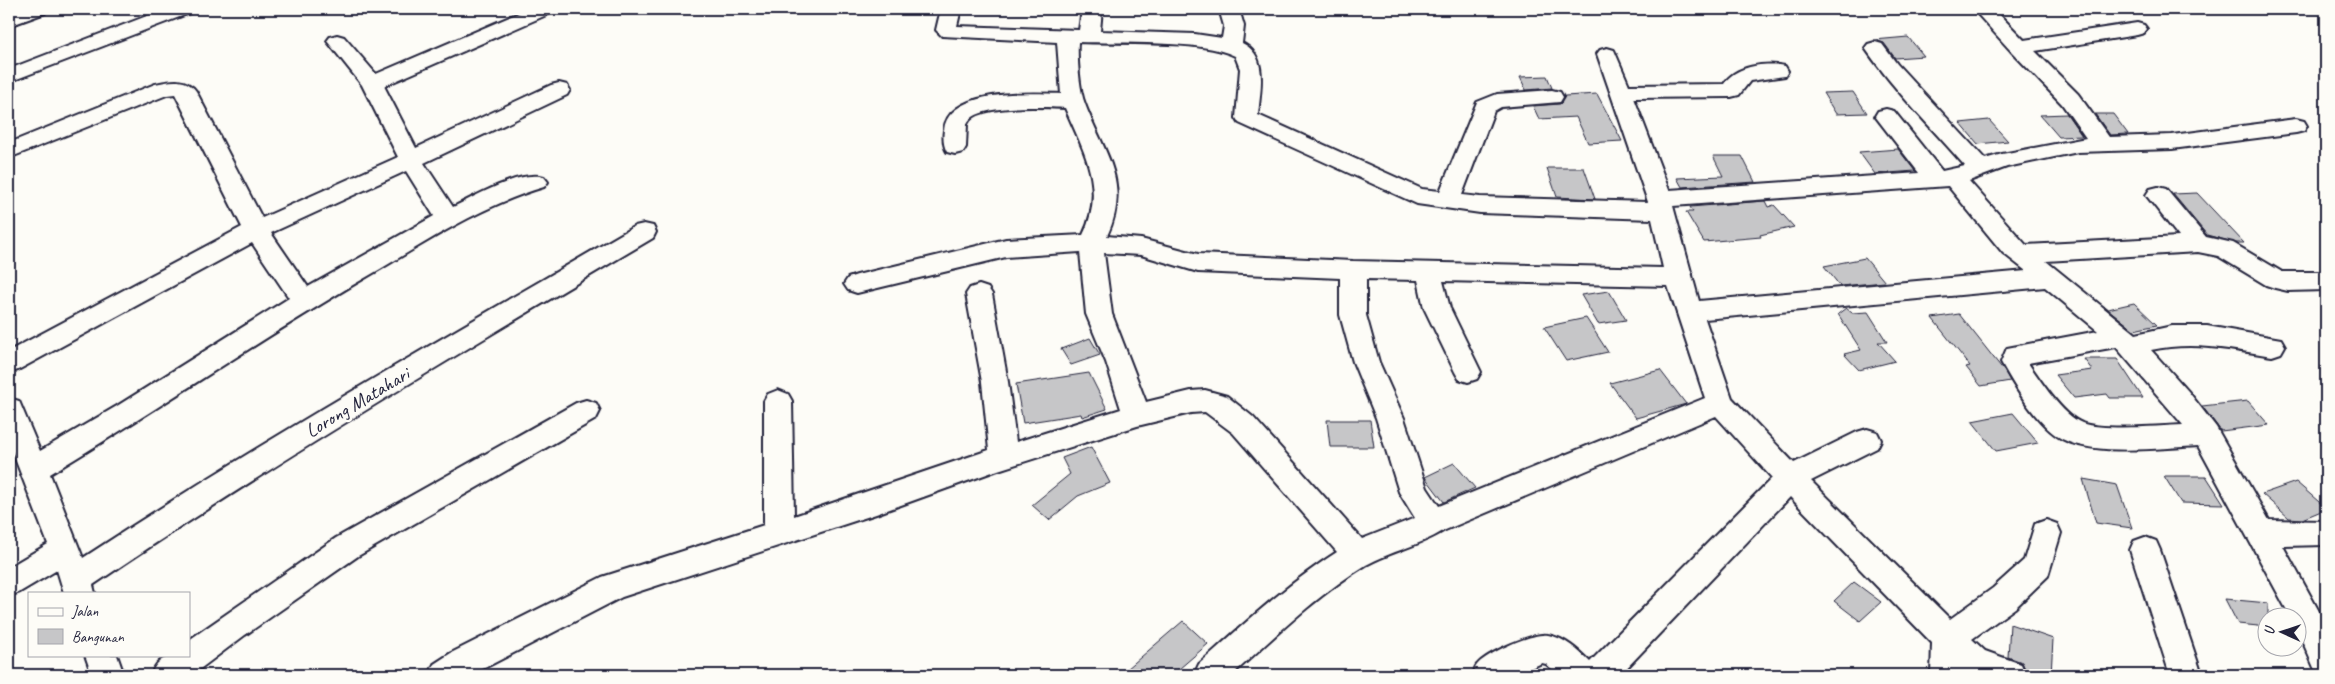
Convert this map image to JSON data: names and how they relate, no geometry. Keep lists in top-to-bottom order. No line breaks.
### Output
{"streets":{"street":["Lorong Matahari"]},"legend":["Jalan","Bangunan"],"north":"left"}
